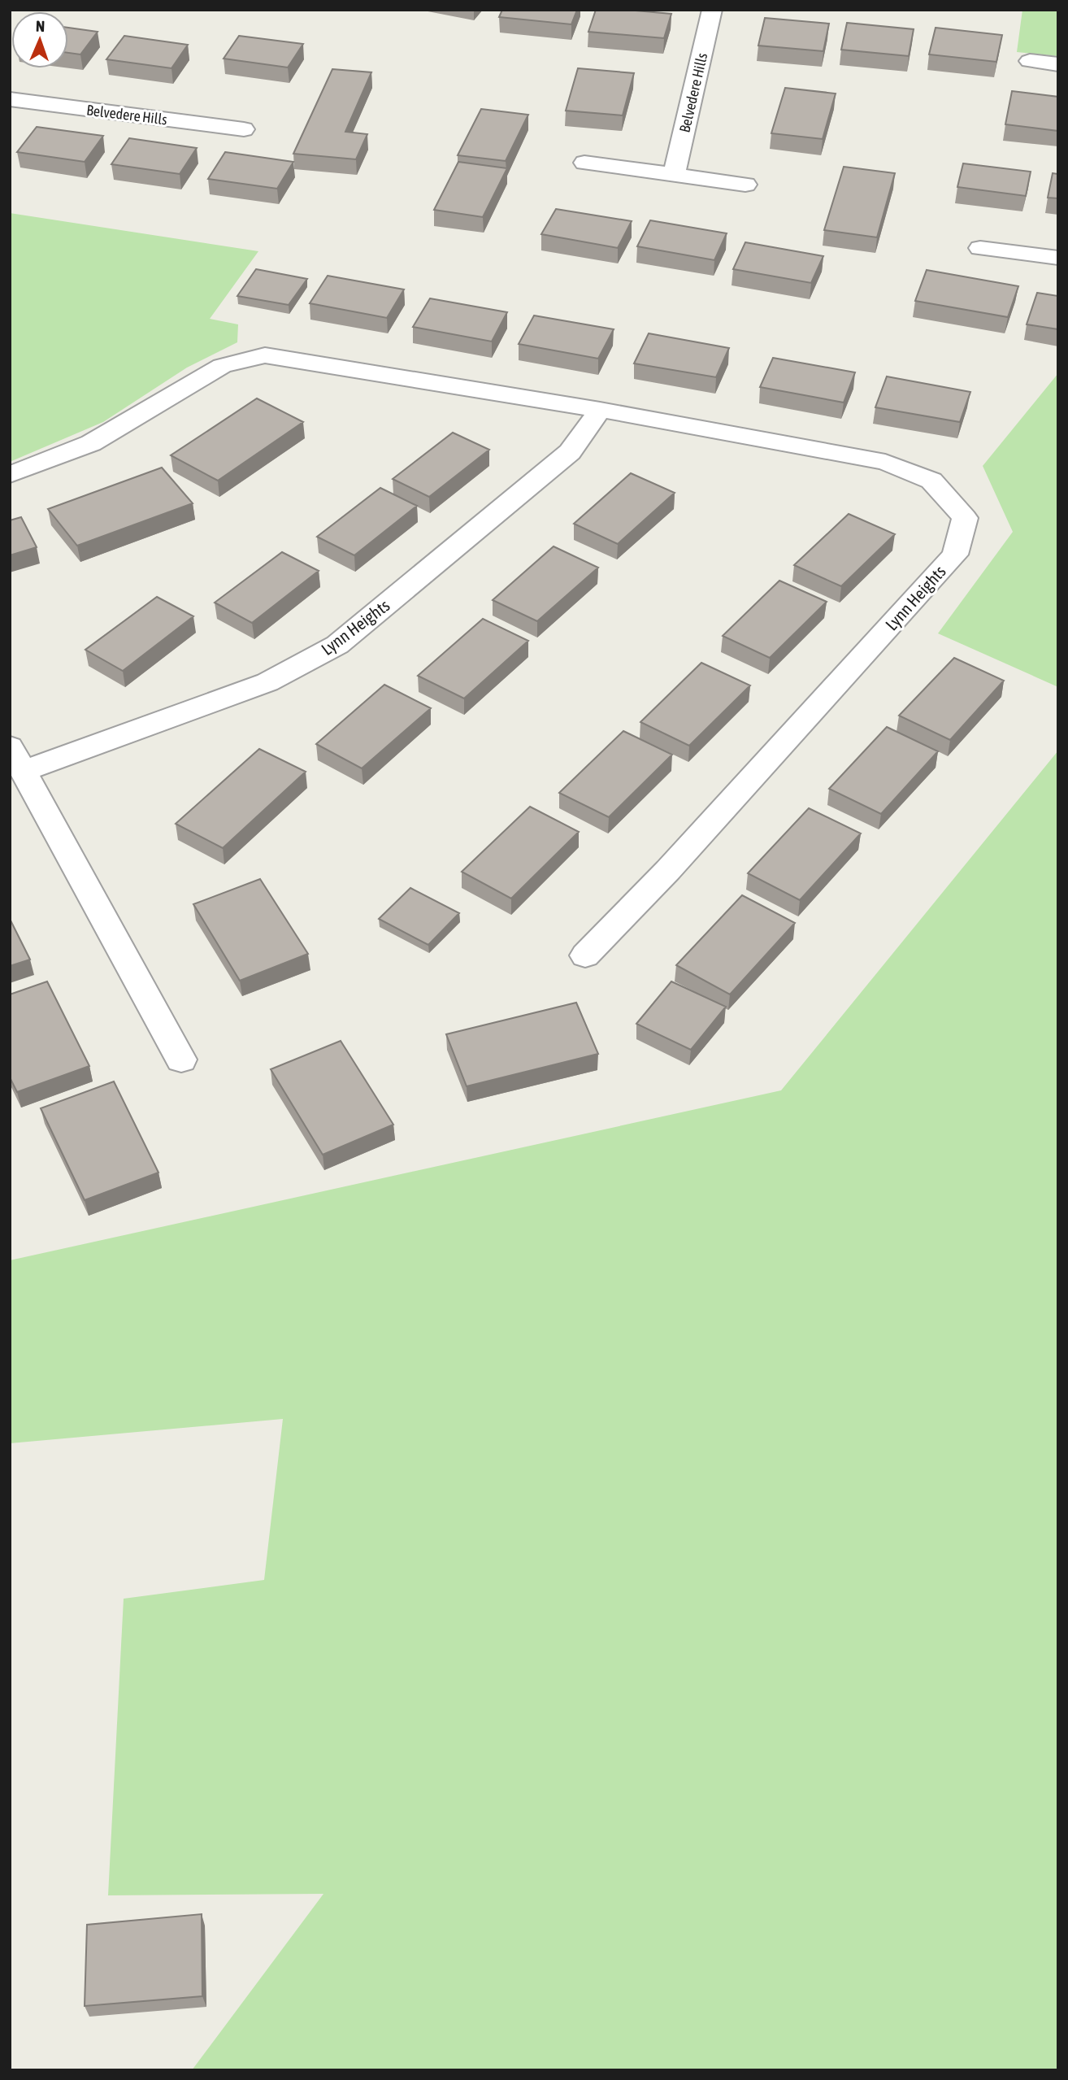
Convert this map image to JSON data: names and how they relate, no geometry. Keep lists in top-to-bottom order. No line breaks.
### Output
{"streets":{"street":["Belvedere Hills","Lynn Heights"]},"north":"top"}
